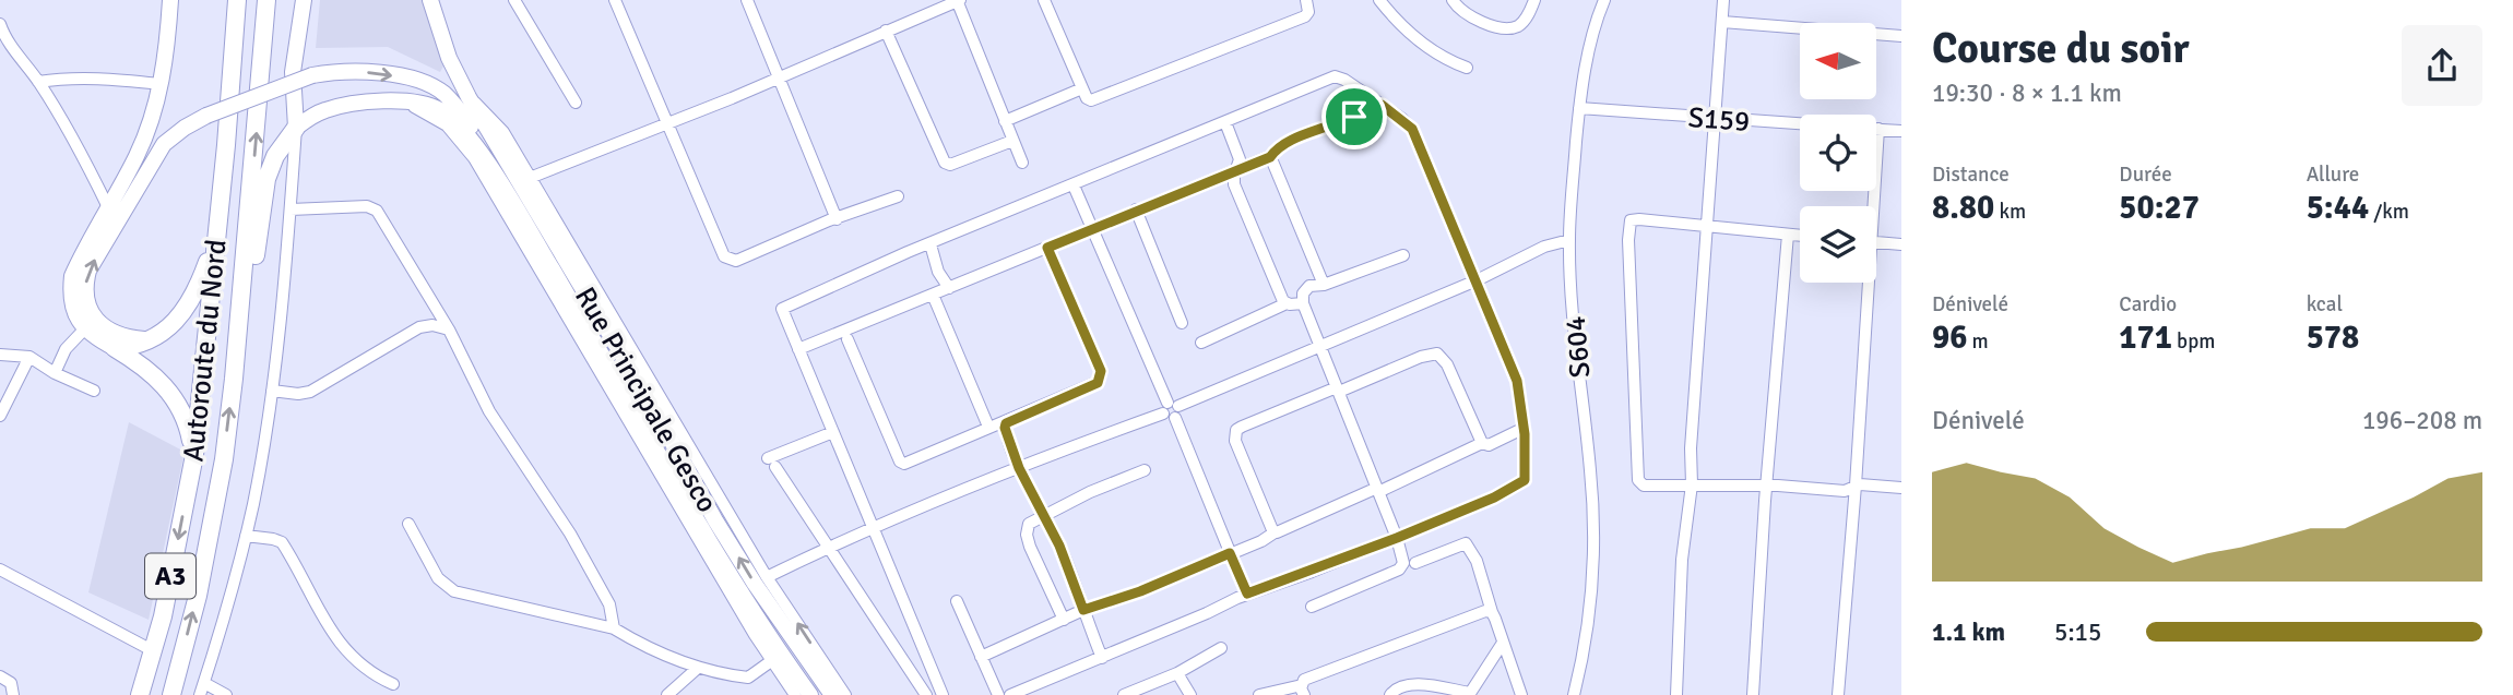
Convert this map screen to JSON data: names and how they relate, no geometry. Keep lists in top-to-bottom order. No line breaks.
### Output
{"streets":{"highway":["Autoroute du Nord","A3"],"main road":["Rue Principale Gesco"],"street":["S159","S604"]},"crossings":[["S159","S604"]],"north":"left","page":{"heading":["Course du soir","19:30 · 8 × 1.1 km"],"stats":[["Distance","8.80 km"],["Durée","50:27"],["Allure","5:44 /km"],["Dénivelé","96 m"],["Cardio","171 bpm"],["kcal","578"]],"chart":["Dénivelé","196–208 m"],"list":[{"name":"1.1 km","note":"5:15"}]}}
